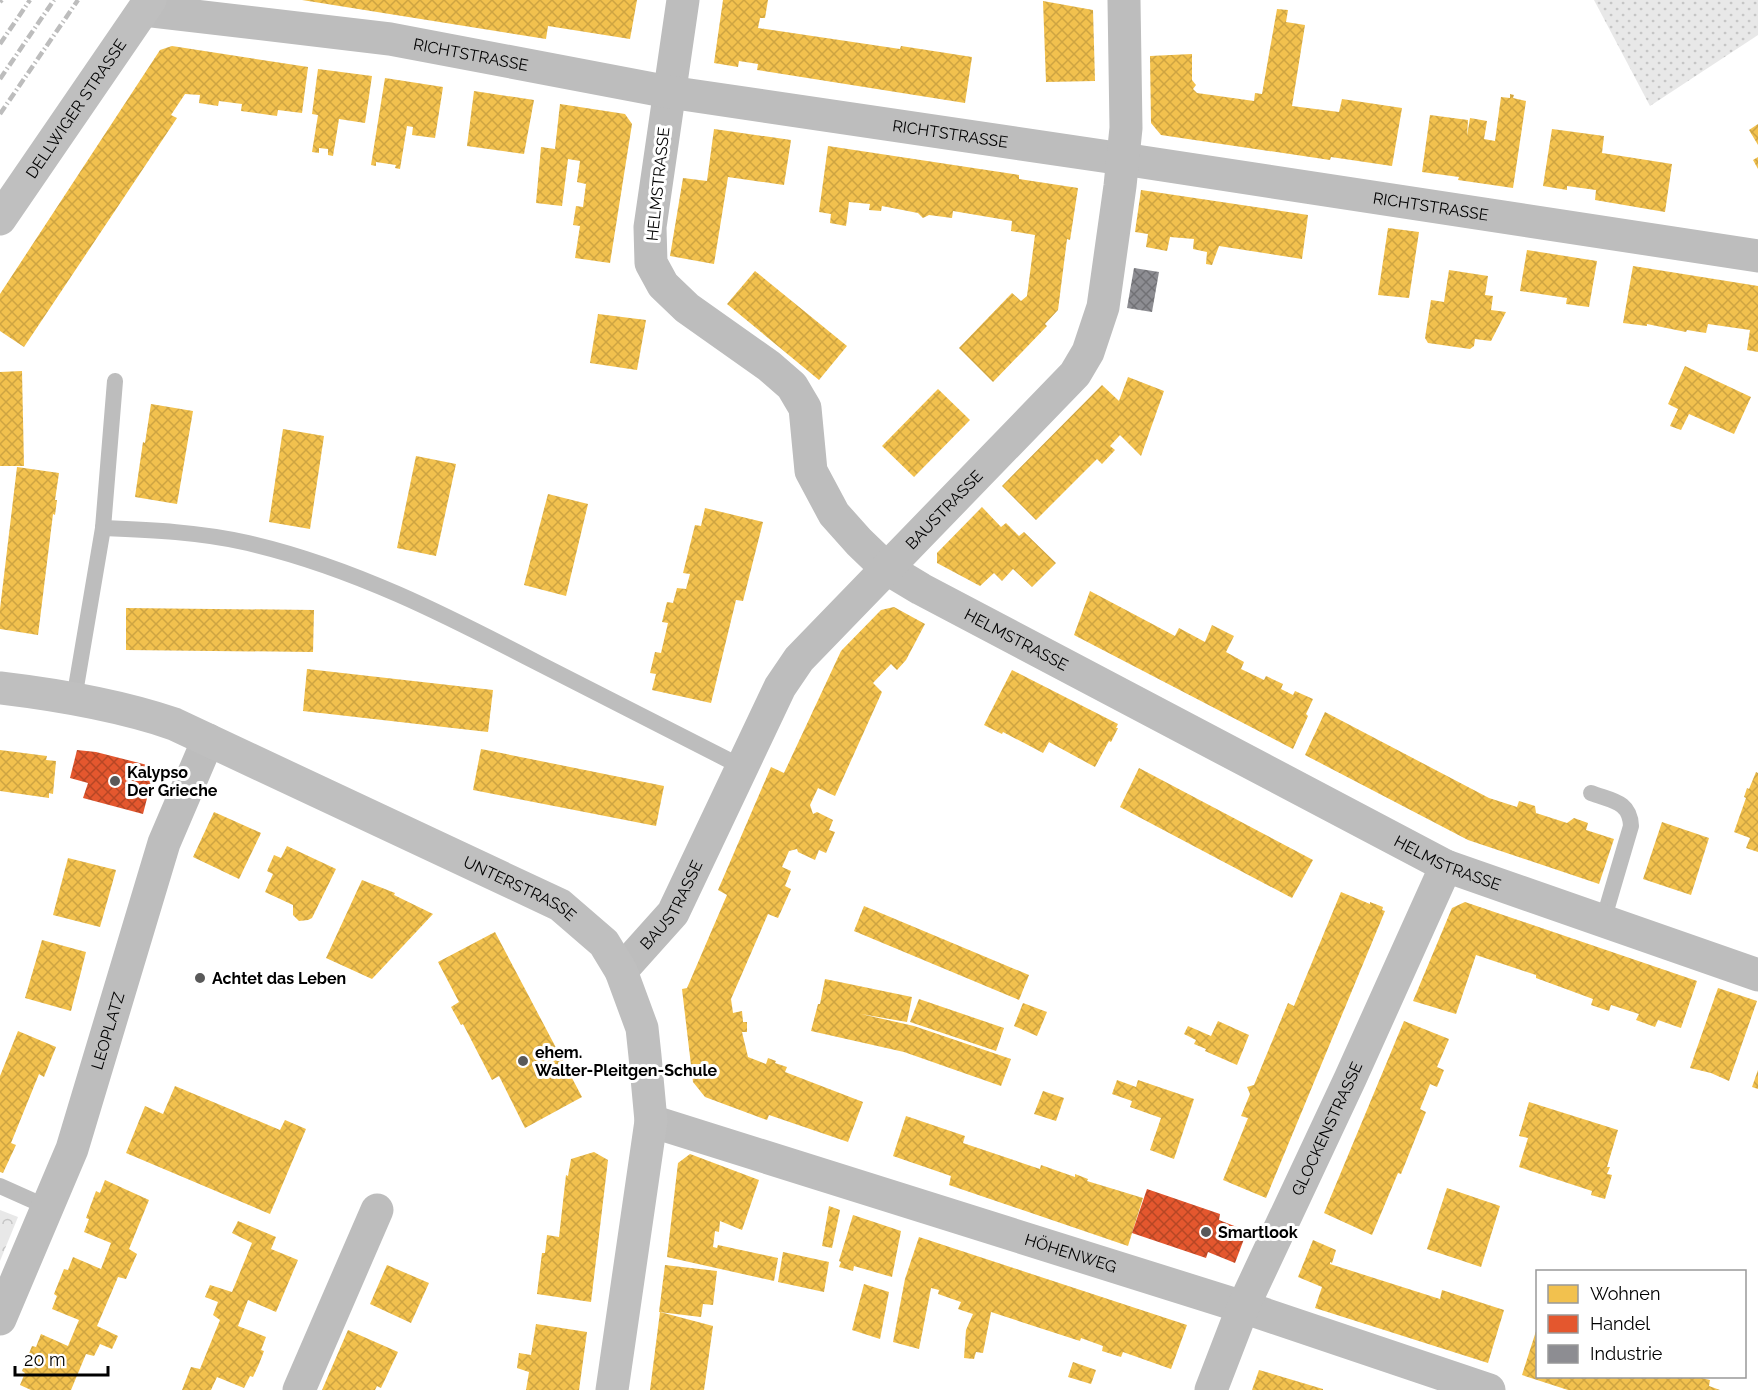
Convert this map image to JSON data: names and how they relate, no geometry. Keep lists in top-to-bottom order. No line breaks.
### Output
{"streets":{"street":["RICHTSTRASSE","DELLWIGER STRASSE","HELMSTRASSE","BAUSTRASSE","UNTERSTRASSE","LEOPLATZ","GLOCKENSTRASSE","HÖHENWEG"]},"crossings":[["RICHTSTRASSE","DELLWIGER STRASSE"],["RICHTSTRASSE","HELMSTRASSE"],["RICHTSTRASSE","BAUSTRASSE"],["HELMSTRASSE","BAUSTRASSE"],["HELMSTRASSE","GLOCKENSTRASSE"],["BAUSTRASSE","UNTERSTRASSE"],["UNTERSTRASSE","LEOPLATZ"],["UNTERSTRASSE","HÖHENWEG"],["GLOCKENSTRASSE","HÖHENWEG"]],"places":["Kalypso Der Grieche","Achtet das Leben","ehem. Walter-Pleitgen-Schule","Smartlook"],"legend":["Wohnen","Handel","Industrie"],"scale_bar":"20 m"}
